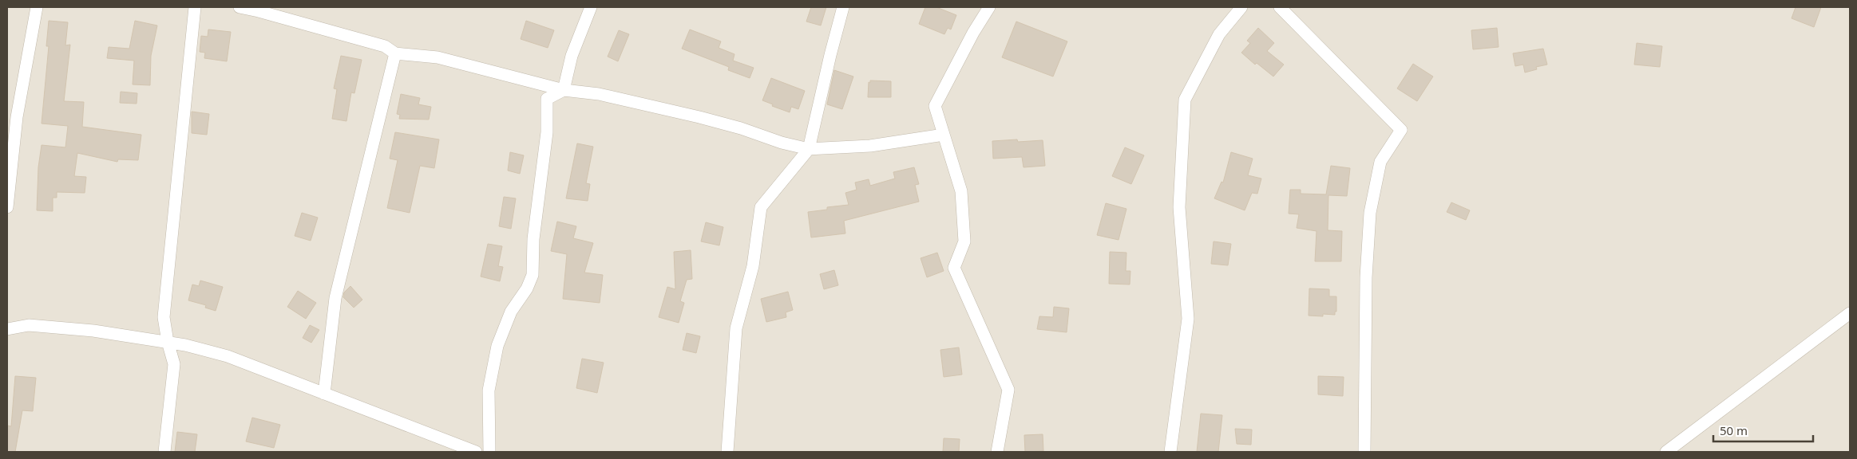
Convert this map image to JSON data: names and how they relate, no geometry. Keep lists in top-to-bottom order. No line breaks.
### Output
{"scale_bar":"50 m"}
